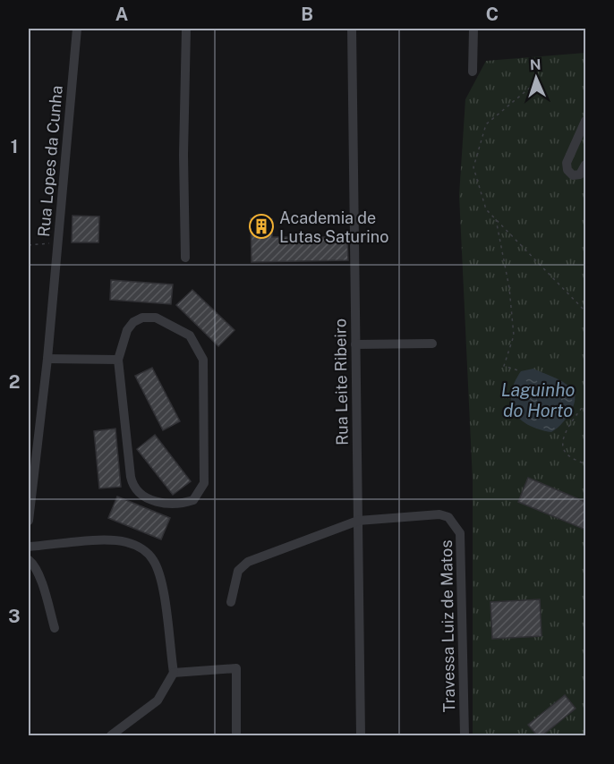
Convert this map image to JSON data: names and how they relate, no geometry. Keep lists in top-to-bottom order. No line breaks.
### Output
{"streets":{"street":["Rua Lopes da Cunha","Rua Leite Ribeiro","Travessa Luiz de Matos"]},"crossings":[["Rua Leite Ribeiro","Travessa Luiz de Matos"]],"water":["Laguinho do Horto"],"places":{"building":["Academia de Lutas Saturino"]},"north":"top","grid":{"columns":["A","B","C"],"rows":["1","2","3"]}}
